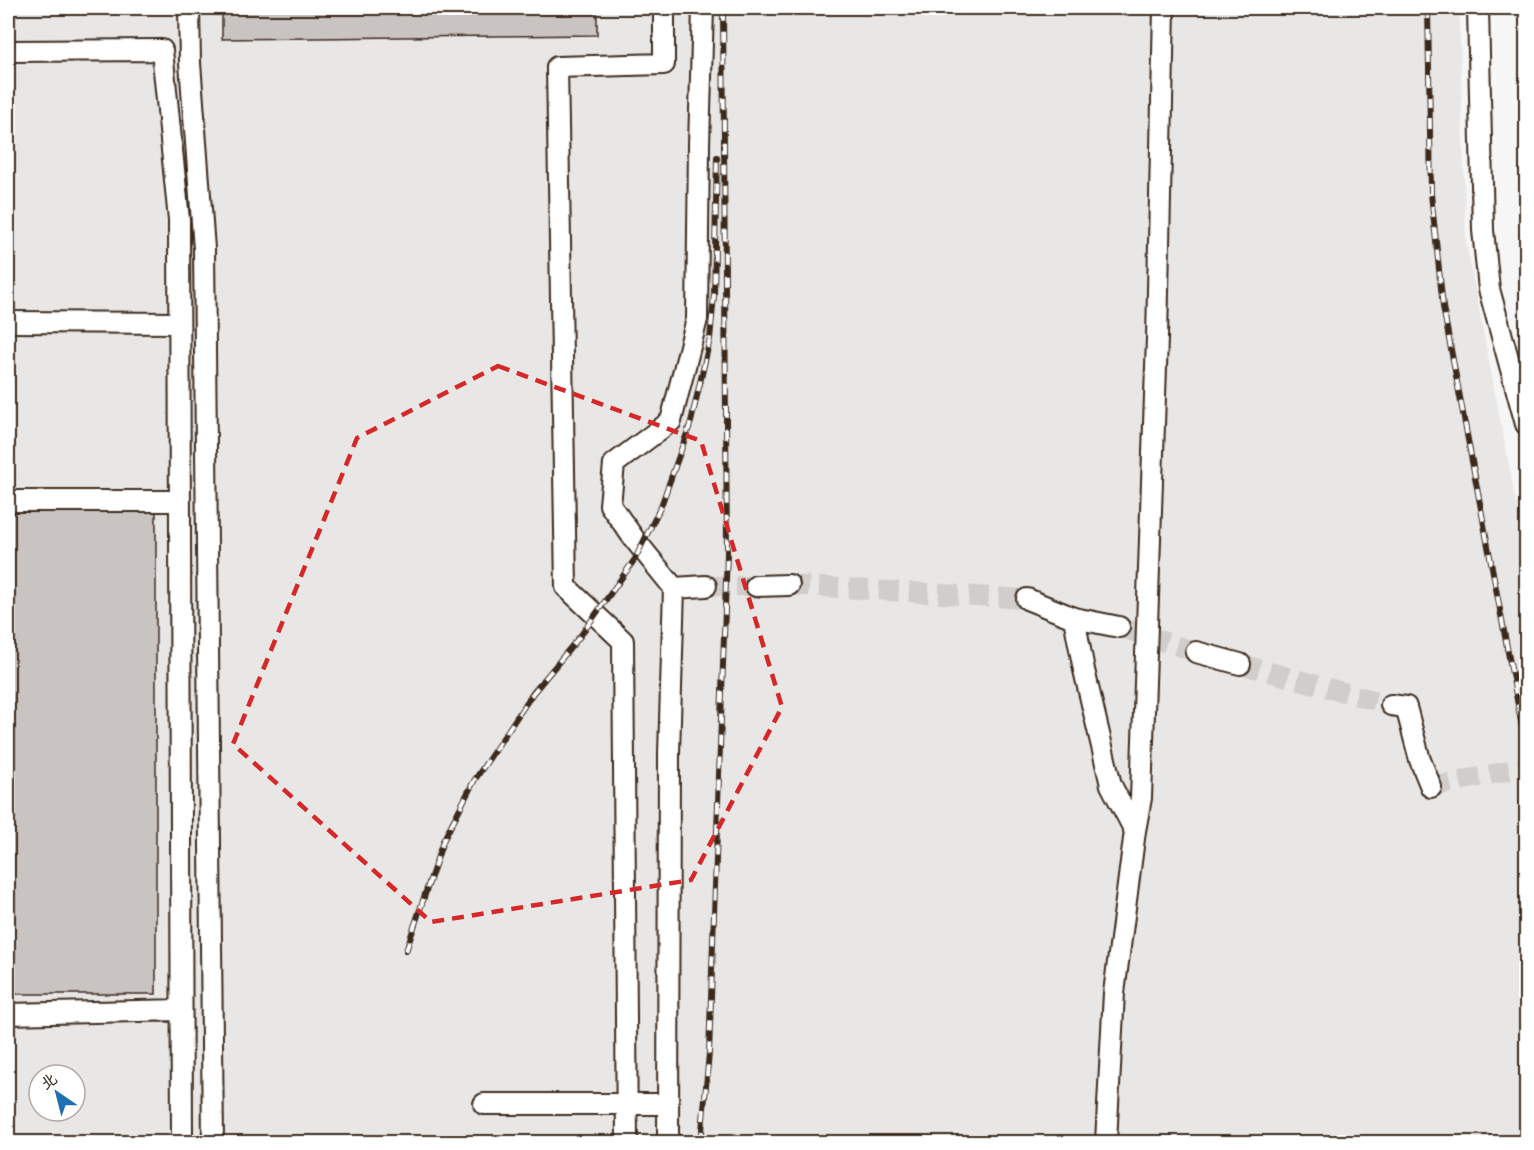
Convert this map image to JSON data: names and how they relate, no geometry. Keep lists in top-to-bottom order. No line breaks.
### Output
{"north":"top left"}
